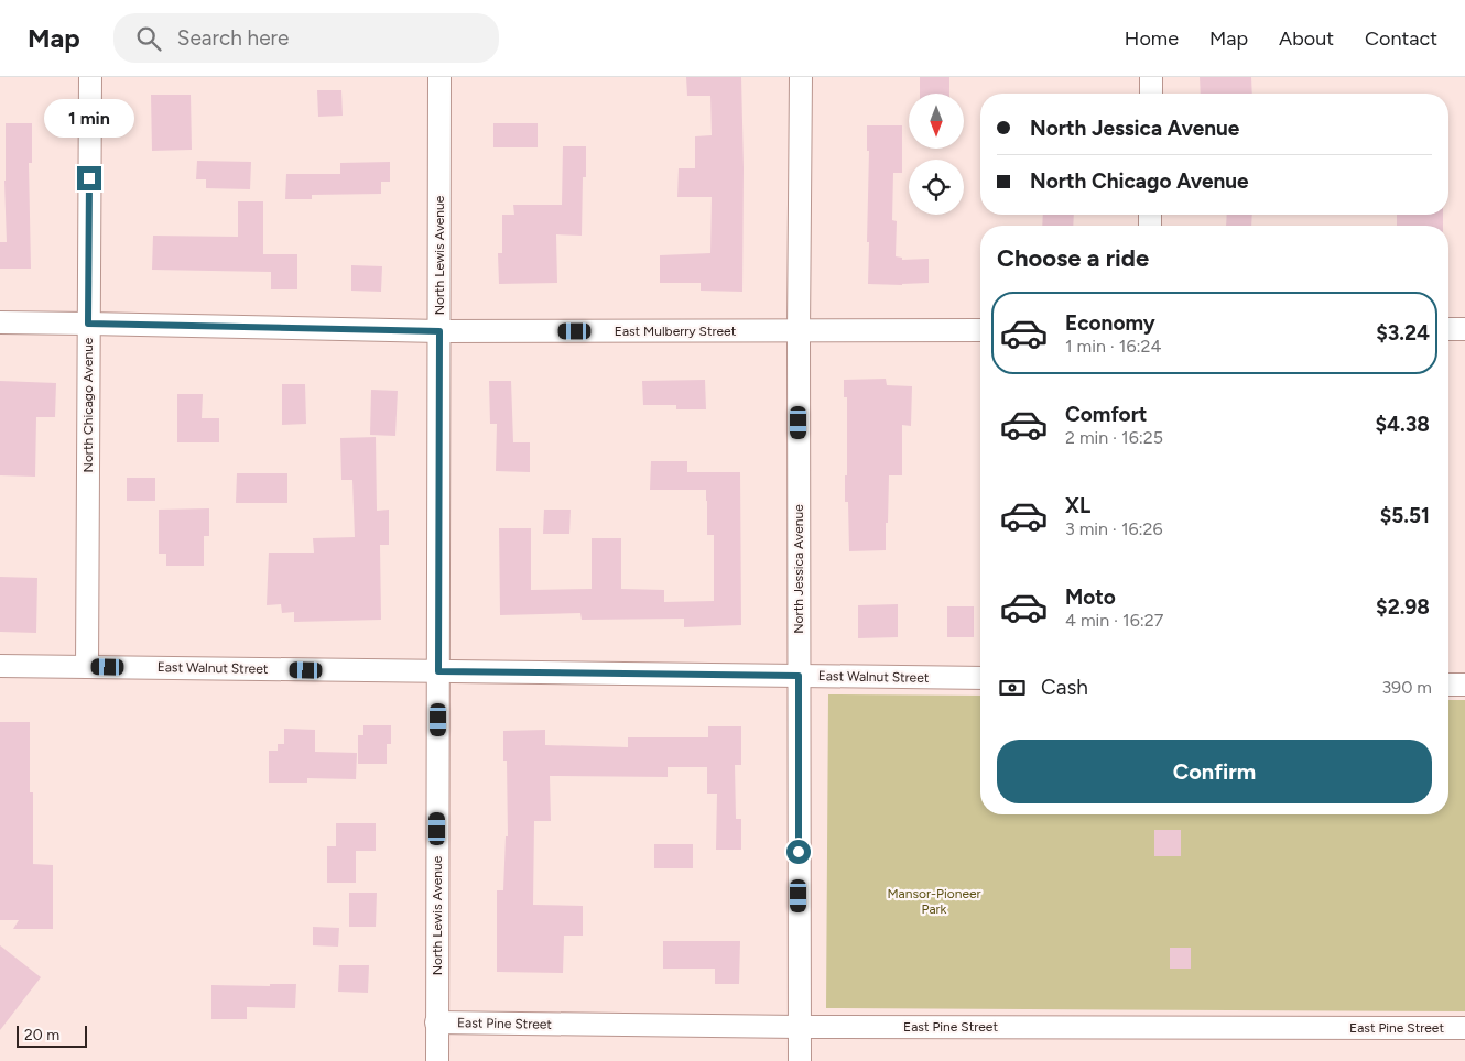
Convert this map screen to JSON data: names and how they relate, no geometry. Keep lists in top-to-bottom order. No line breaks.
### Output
{"streets":{"street":["North Lewis Avenue","East Mulberry Street","North Chicago Avenue","North Jessica Avenue","East Walnut Street","East Pine Street"]},"crossings":[["North Lewis Avenue","East Mulberry Street"],["North Lewis Avenue","East Walnut Street"],["North Lewis Avenue","East Pine Street"],["East Mulberry Street","North Chicago Avenue"],["East Mulberry Street","North Jessica Avenue"],["North Chicago Avenue","East Walnut Street"],["North Jessica Avenue","East Walnut Street"],["North Jessica Avenue","East Pine Street"]],"parks":["Mansor-Pioneer Park"],"scale_bar":"20 m","north":"bottom","page":{"header":"Map","search":"Search here","nav":["Home","Map","About","Contact"],"banner":["North Jessica Avenue","North Chicago Avenue"],"bubble":"1 min","heading":"Choose a ride","list":[{"name":"Economy","note":"1 min · 16:24","value":"$3.24"},{"name":"Comfort","note":"2 min · 16:25","value":"$4.38"},{"name":"XL","note":"3 min · 16:26","value":"$5.51"},{"name":"Moto","note":"4 min · 16:27","value":"$2.98"}],"pay":["Cash","390 m"],"buttons":"Confirm","scale":"20 m"}}
